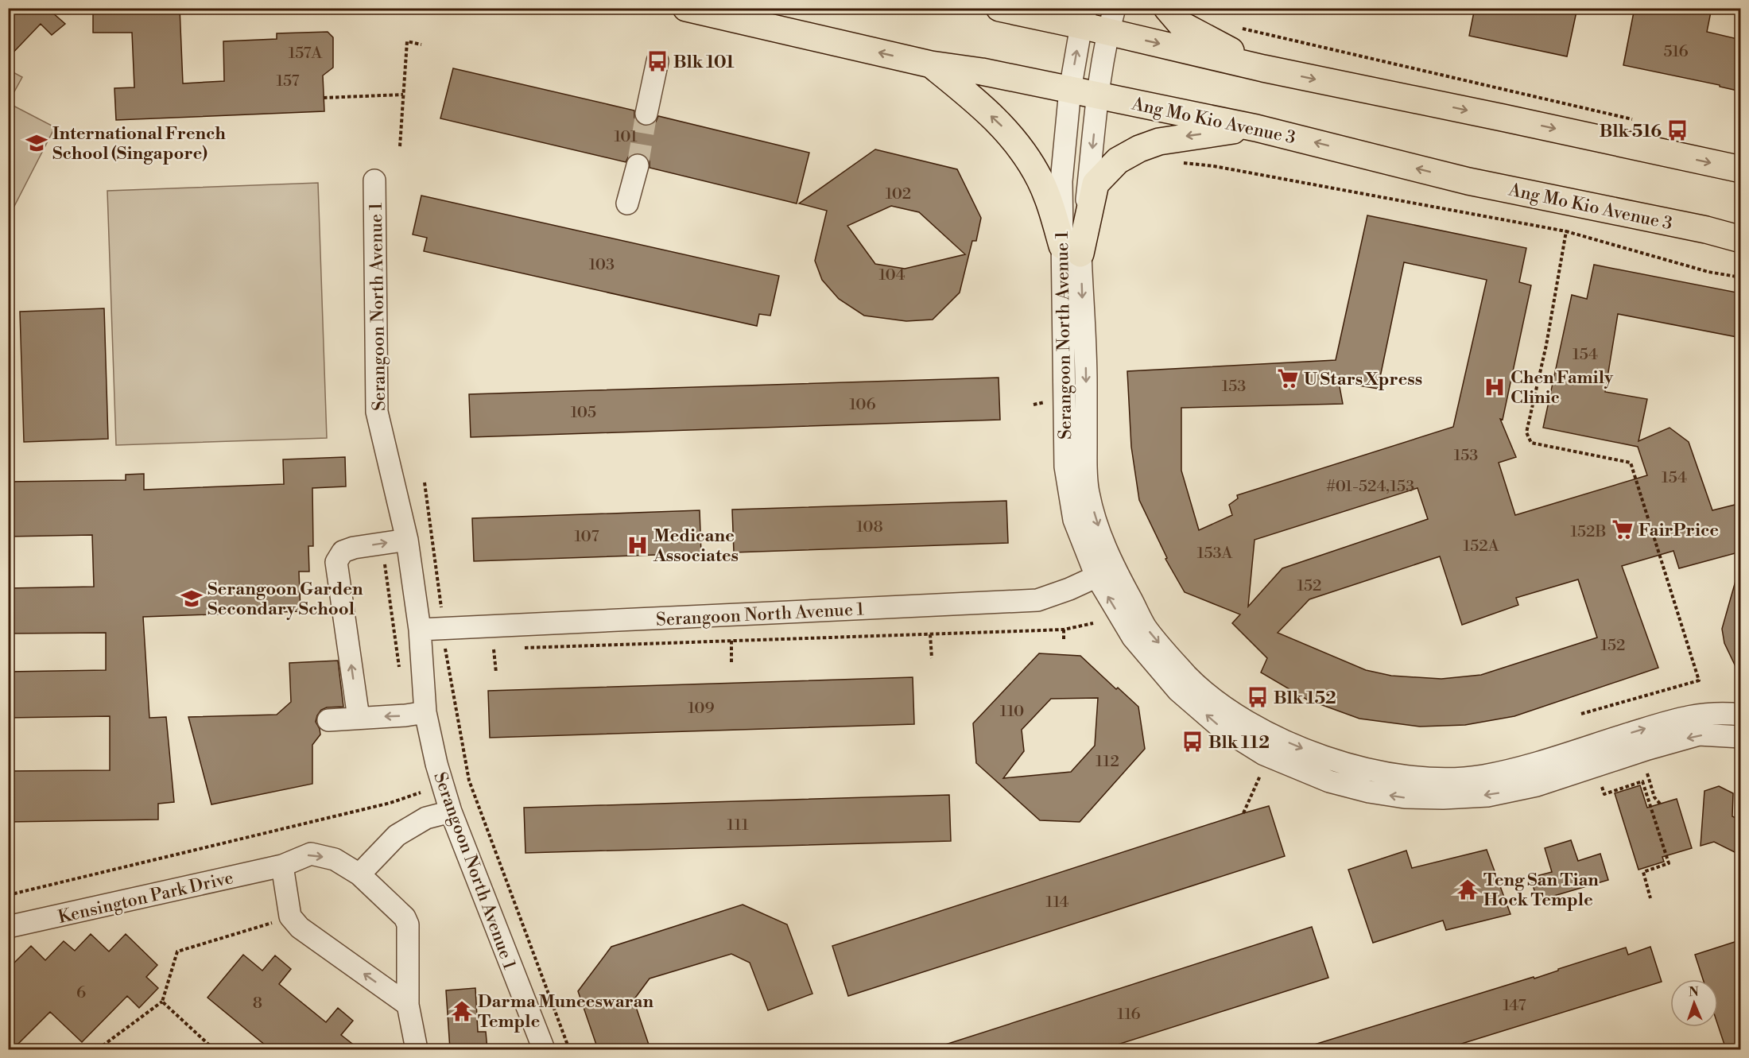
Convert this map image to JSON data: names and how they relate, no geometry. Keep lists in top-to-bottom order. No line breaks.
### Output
{"streets":{"highway":["Ang Mo Kio Avenue 3"],"street":["Serangoon North Avenue 1","Kensington Park Drive"]},"crossings":[["Ang Mo Kio Avenue 3","Serangoon North Avenue 1"]],"places":{"bus stop":["Blk 101","Blk 516","Blk 152","Blk 112"],"school or university":["International French School (Singapore)","Serangoon Garden Secondary School"],"supermarket":["U Stars Xpress","FairPrice"],"hospital":["Chen Family Clinic","Medicane Associates"],"temple":["Teng San Tian Hock Temple","Darma Muneeswaran Temple"]},"house_numbers":["516","157A","157","101","102","103","104","154","153","106","105","153","154","#01-524,153","108","152B","107","152A","153A","152","152","109","110","112","111","114","6","8","147","116"],"north":"top"}
